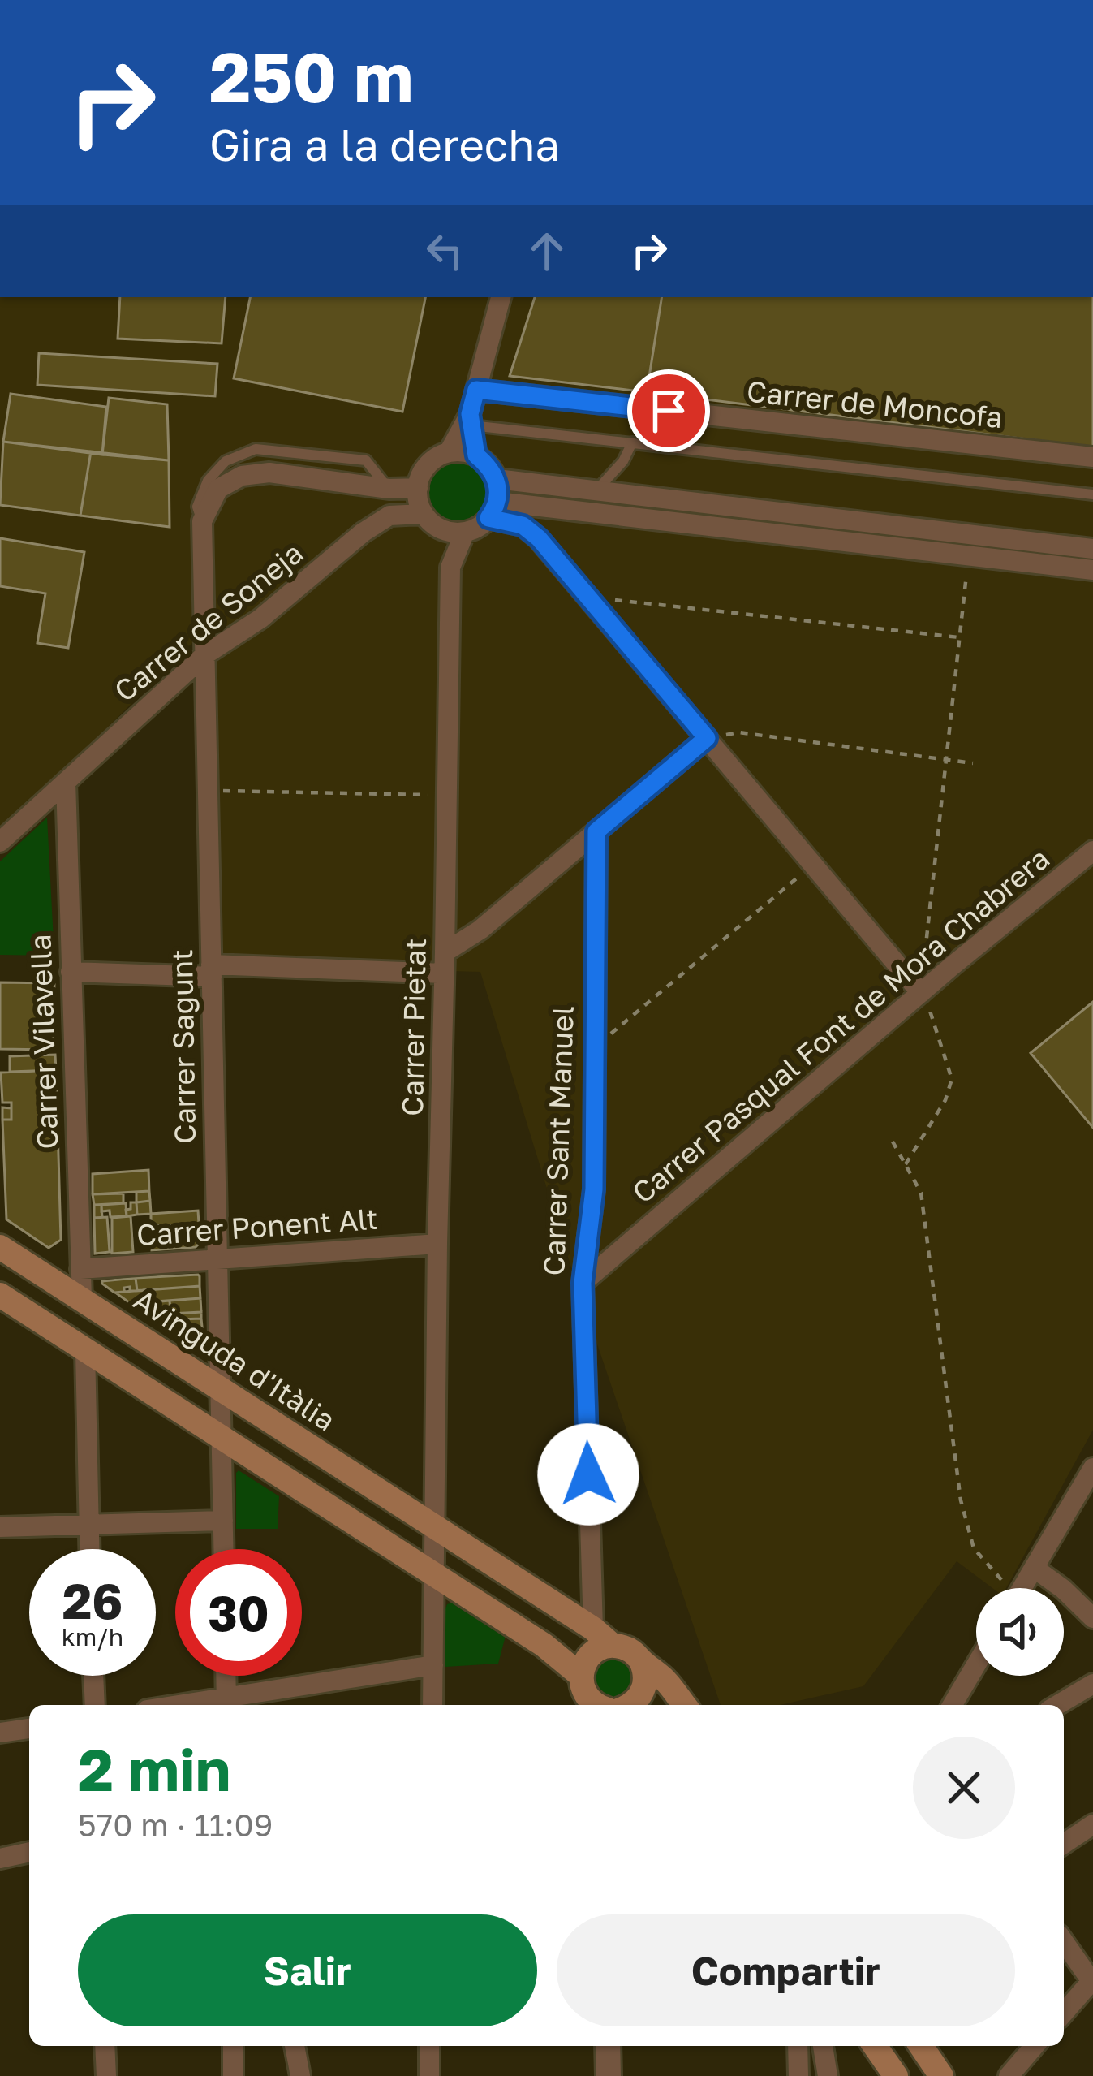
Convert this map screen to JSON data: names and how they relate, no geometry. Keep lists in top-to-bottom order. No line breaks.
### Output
{"streets":{"main road":["Avinguda d'Itàlia"],"street":["Carrer de Moncofa","Carrer de Soneja","Carrer Pasqual Font de Mora Chabrera","Carrer Pietat","Carrer Vilavella","Carrer Sagunt","Carrer Sant Manuel","Carrer Ponent Alt"]},"crossings":[["Carrer de Soneja","Carrer Pietat"],["Carrer de Soneja","Carrer Vilavella"],["Carrer de Soneja","Carrer Sagunt"],["Carrer Pasqual Font de Mora Chabrera","Carrer Sant Manuel"],["Carrer Pietat","Carrer Sagunt"],["Carrer Pietat","Carrer Ponent Alt"],["Carrer Pietat","Avinguda d'Itàlia"],["Carrer Vilavella","Carrer Ponent Alt"],["Carrer Vilavella","Avinguda d'Itàlia"],["Carrer Sagunt","Carrer Ponent Alt"],["Carrer Sagunt","Avinguda d'Itàlia"],["Carrer Sant Manuel","Avinguda d'Itàlia"]],"page":{"turn":["250 m","Gira a la derecha"],"speed":"26 km/h","limit":"30","heading":["2 min","570 m · 11:09"],"buttons":["Salir","Compartir"]}}
